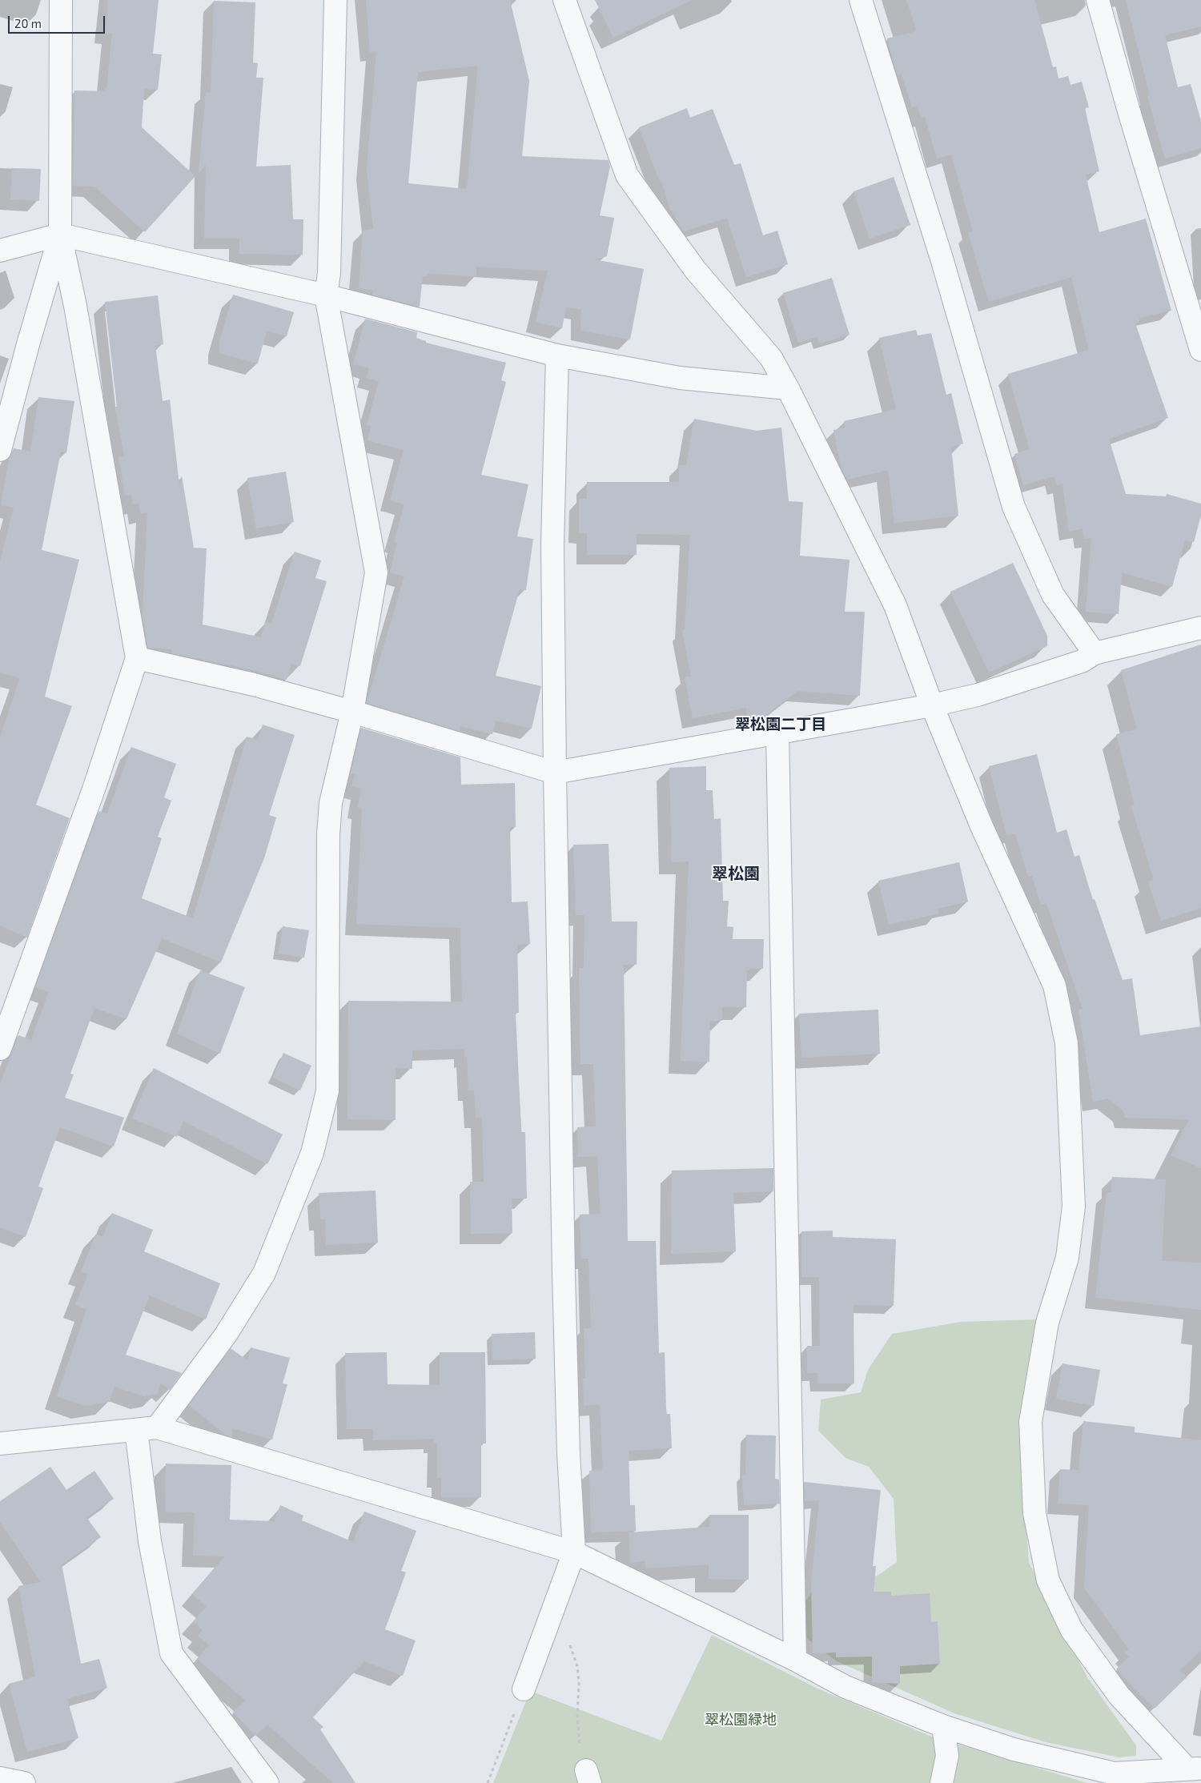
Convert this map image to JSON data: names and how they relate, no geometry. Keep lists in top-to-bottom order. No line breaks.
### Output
{"districts":["翠松園二丁目","翠松園"],"parks":["翠松園緑地"],"scale_bar":"20 m"}
